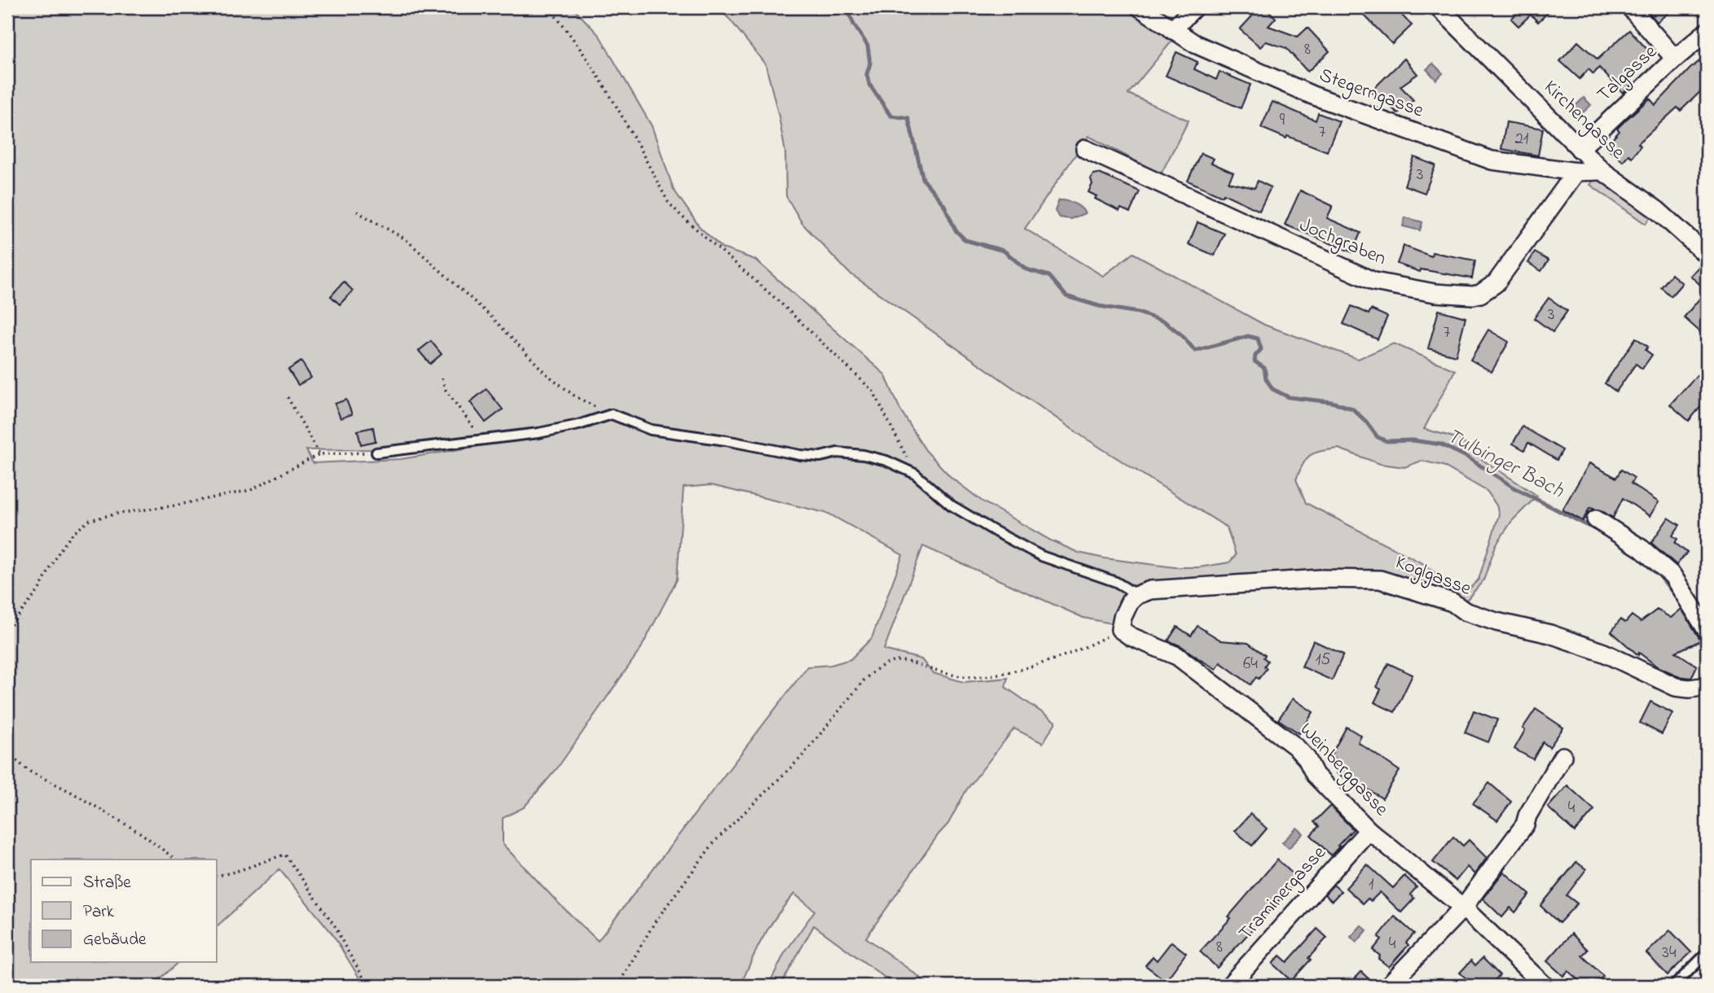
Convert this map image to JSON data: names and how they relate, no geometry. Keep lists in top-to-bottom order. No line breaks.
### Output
{"streets":{"street":["Talgasse","Stegerngasse","Kirchengasse","Jochgraben","Koglgasse","Weinberggasse","Traminergasse"]},"crossings":[["Talgasse","Kirchengasse"],["Stegerngasse","Kirchengasse"],["Stegerngasse","Jochgraben"],["Weinberggasse","Traminergasse"]],"water":["Tulbinger Bach"],"house_numbers":["8","9","7","21","3","3","7","15","64","4","1","4","8","34"],"legend":["Straße","Park","Gebäude"]}
